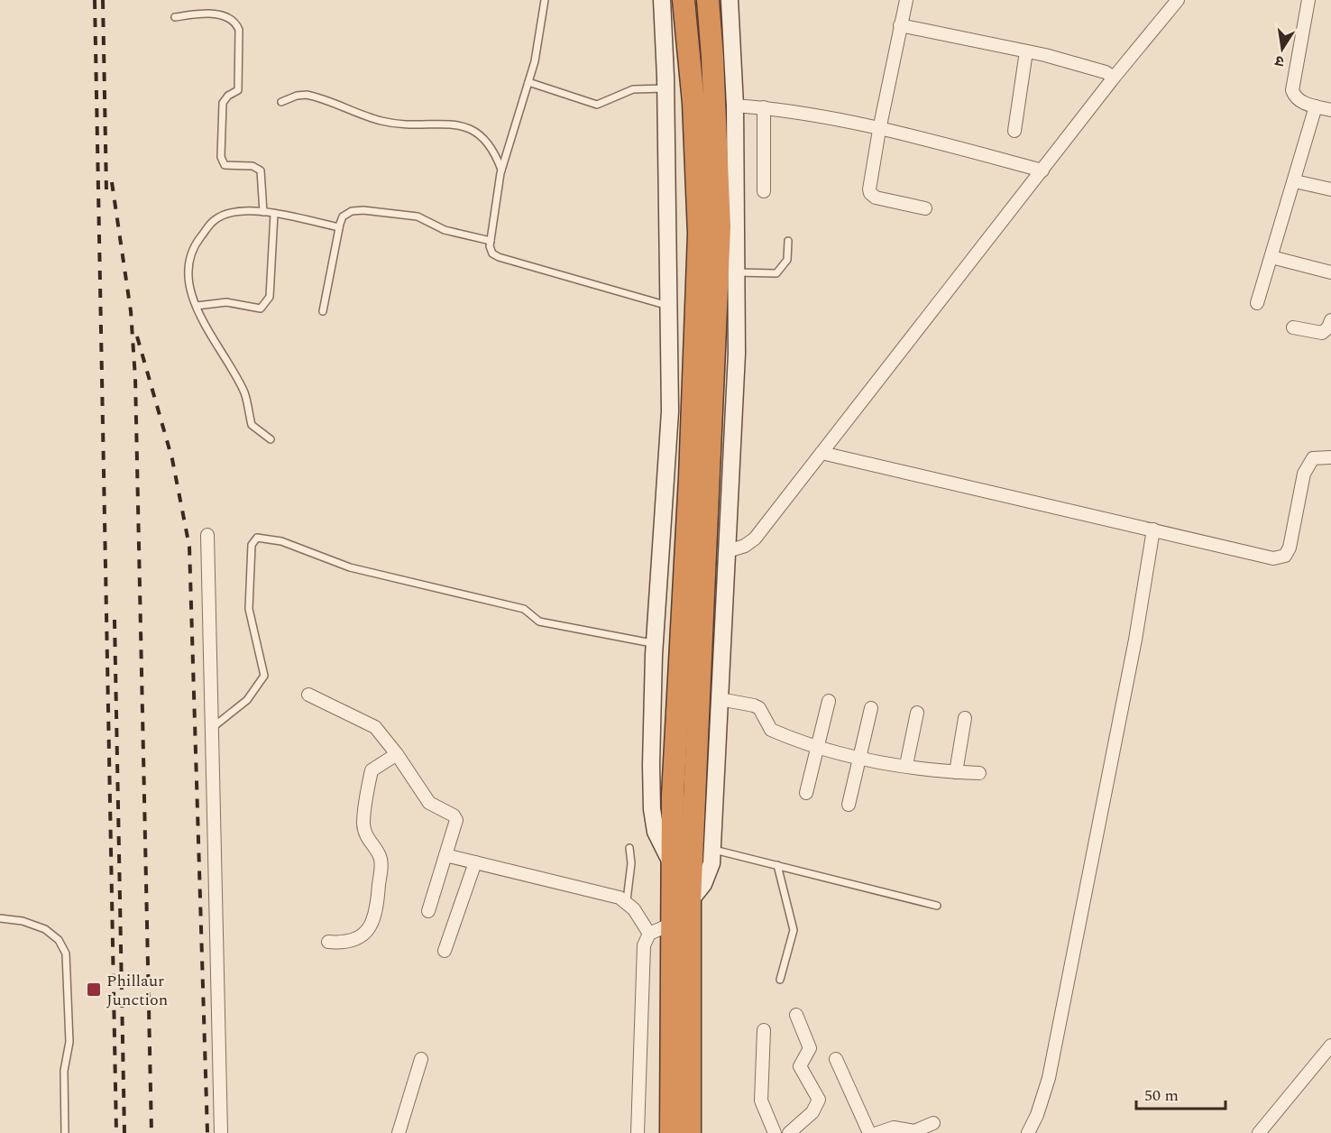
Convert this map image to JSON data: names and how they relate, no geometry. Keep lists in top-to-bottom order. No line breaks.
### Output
{"places":{"transit":["Phillaur Junction"]},"scale_bar":"50 m","north":"bottom"}
